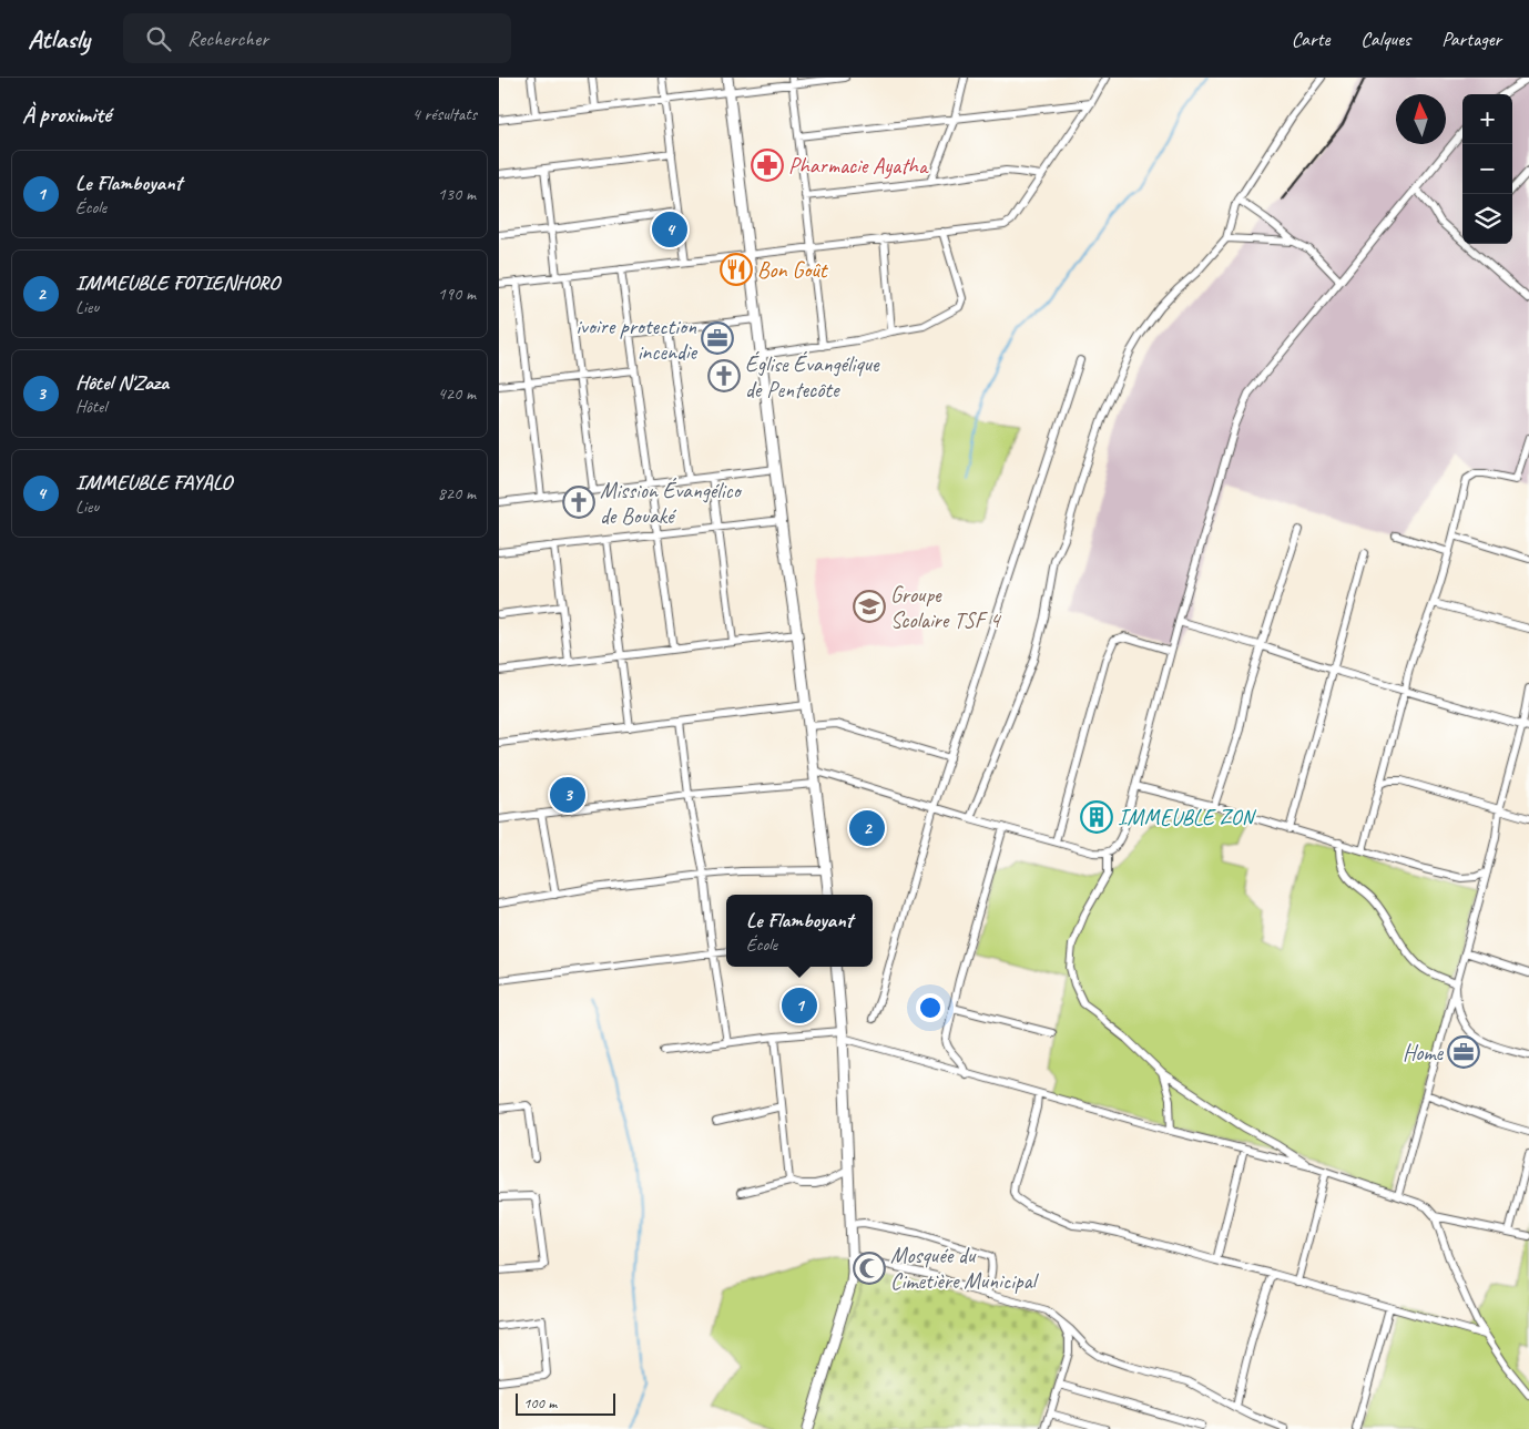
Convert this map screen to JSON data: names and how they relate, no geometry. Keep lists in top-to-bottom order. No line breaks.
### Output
{"places":{"pharmacy":["Pharmacie Ayatha"],"restaurant":["Bon Goût"],"office":["ivoire protection incendie","Home"],"church":["Église Évangélique de Pentecôte","Mission Évangélico de Bouaké"],"school or university":["Groupe Scolaire TSF 4"],"building":["IMMEUBLE ZON"],"mosque":["Mosquée du Cimetière Municipal"]},"scale_bar":"100 m","north":"top","page":{"header":"Atlasly","search":"Rechercher","nav":["Carte","Calques","Partager"],"heading":["À proximité","4 résultats"],"map_buttons":["+","−"],"list":[{"mark":"1","name":"Le Flamboyant","note":"École","value":"130 m"},{"mark":"2","name":"IMMEUBLE FOTIENHORO","note":"Lieu","value":"190 m"},{"mark":"3","name":"Hôtel N'Zaza","note":"Hôtel","value":"420 m"},{"mark":"4","name":"IMMEUBLE FAYALO","note":"Lieu","value":"820 m"}],"pins":["4","3","2","1"],"popup":["Le Flamboyant","École"],"scale":"100 m"}}
